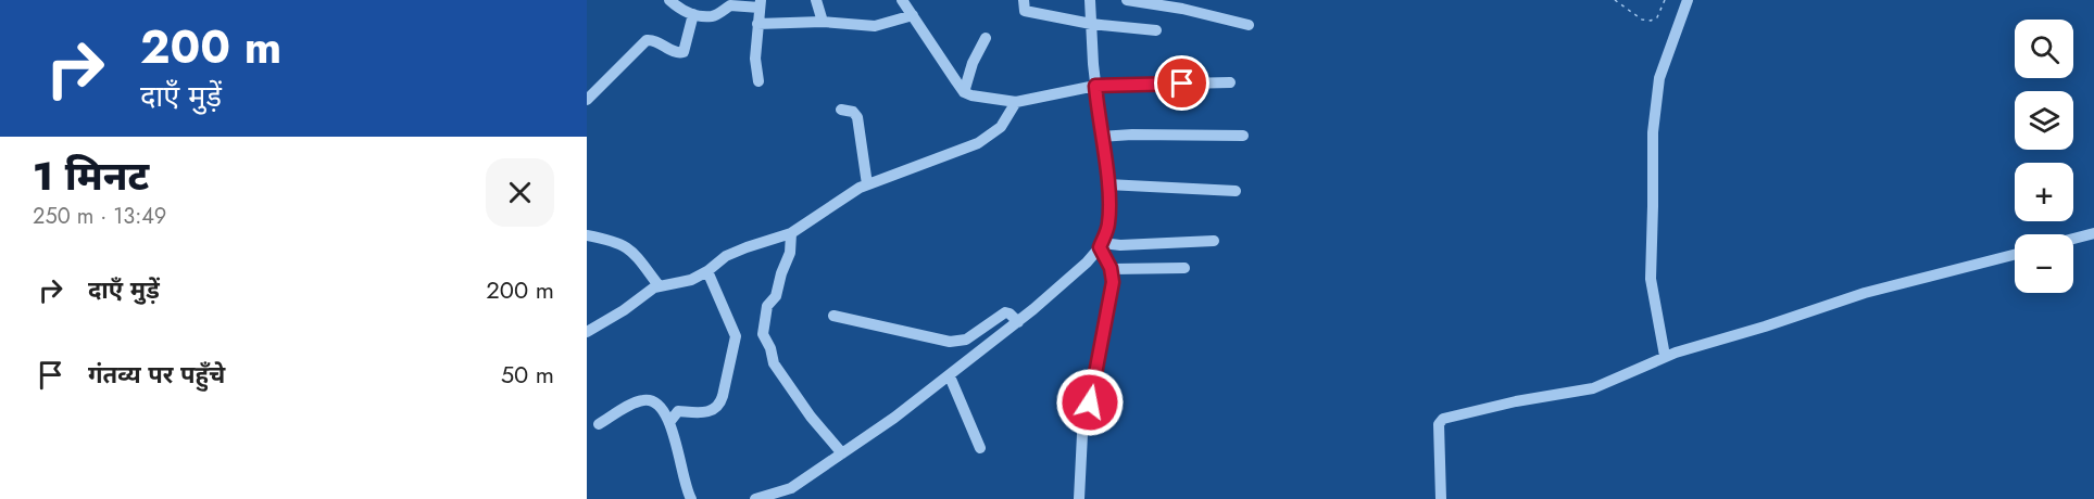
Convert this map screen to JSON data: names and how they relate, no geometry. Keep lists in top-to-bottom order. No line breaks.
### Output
{"page":{"turn":["200 m","दाएँ मुड़ें"],"map_buttons":["+","−"],"heading":["1 मिनट","250 m · 13:49"],"list":[{"name":"दाएँ मुड़ें","value":"200 m"},{"name":"गंतव्य पर पहुँचे","value":"50 m"}]}}
